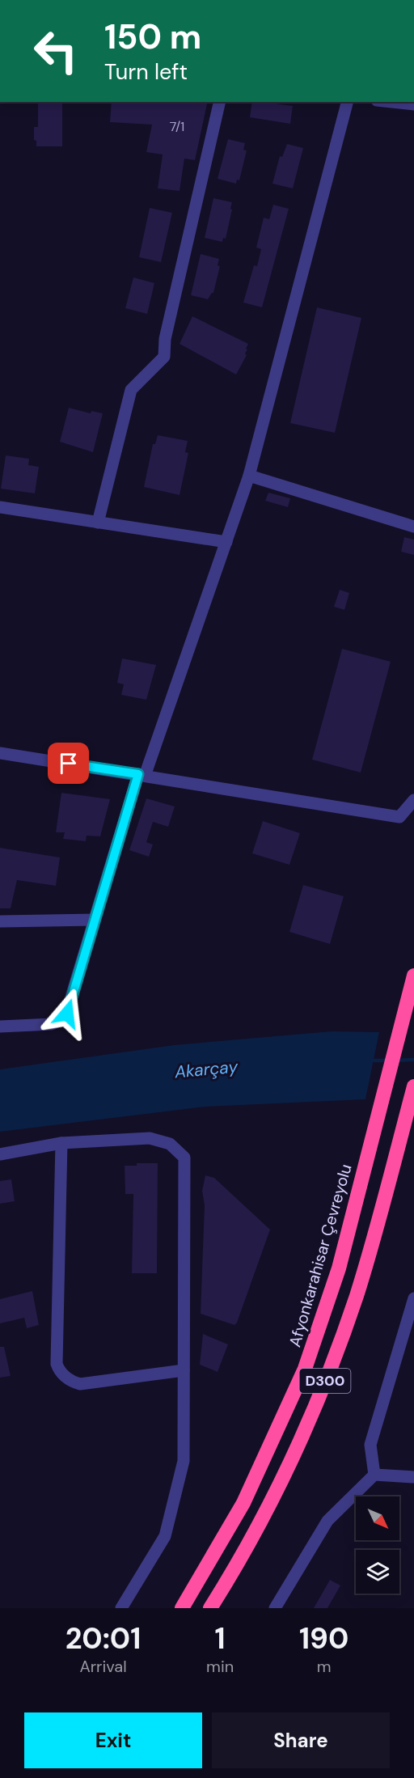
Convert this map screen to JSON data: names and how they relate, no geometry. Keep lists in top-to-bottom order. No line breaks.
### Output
{"streets":{"highway":["Afyonkarahisar Çevreyolu","D300"]},"water":["Akarçay"],"house_numbers":["7/1"],"north":"bottom right","page":{"turn":["150 m","Turn left"],"eta":["20:01","Arrival","1","min","190","m"],"buttons":["Exit","Share"]}}
